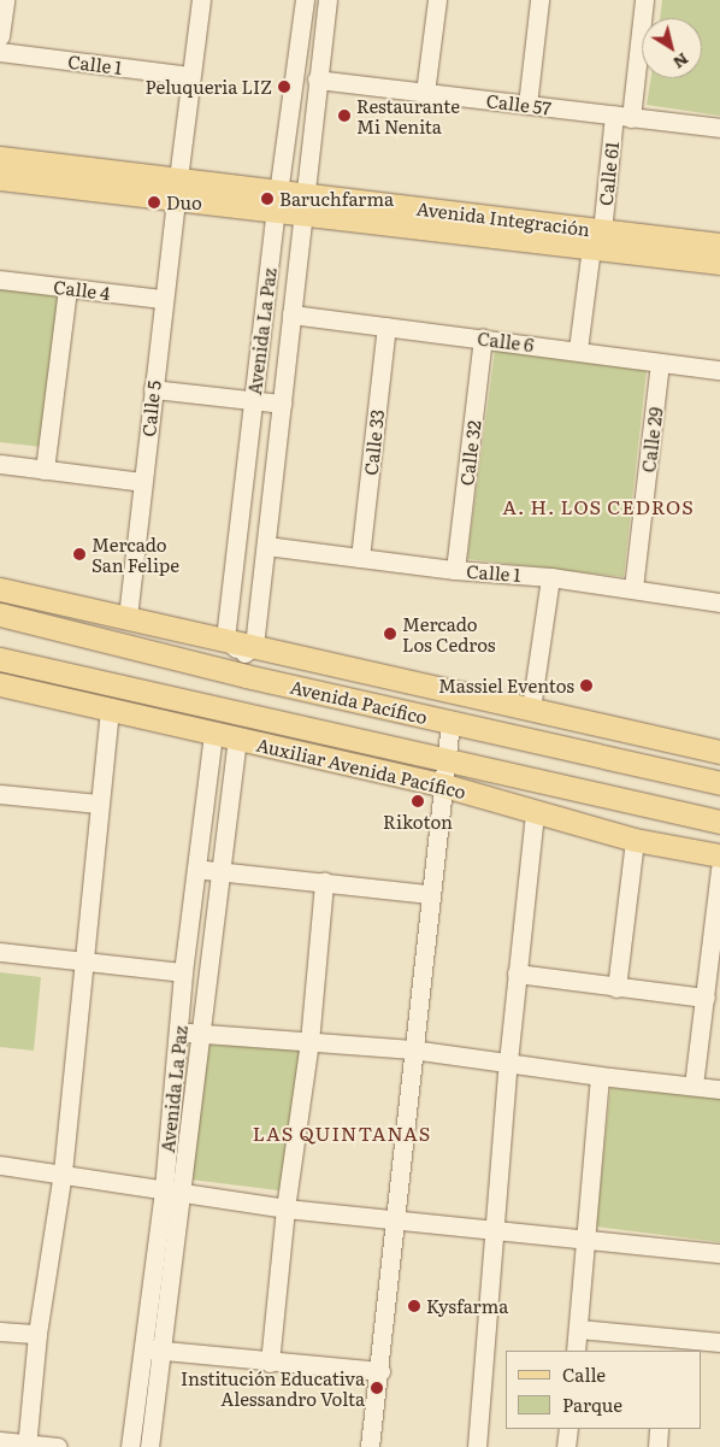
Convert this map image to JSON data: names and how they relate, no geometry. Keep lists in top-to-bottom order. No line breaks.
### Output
{"streets":{"main road":["Avenida Integración","Avenida Pacífico","Auxiliar Avenida Pacífico"],"street":["Calle 1","Calle 57","Calle 61","Calle 4","Avenida La Paz","Calle 6","Calle 5","Calle 29","Calle 33","Calle 32"]},"crossings":[["Calle 1","Calle 5"],["Calle 1","Calle 29"],["Calle 1","Calle 33"],["Calle 1","Calle 32"],["Calle 57","Calle 61"],["Calle 61","Avenida Integración"],["Calle 61","Calle 6"],["Calle 4","Calle 5"],["Avenida La Paz","Auxiliar Avenida Pacífico"],["Calle 6","Calle 29"],["Calle 6","Calle 33"],["Calle 6","Calle 32"]],"districts":["A. H. LOS CEDROS","LAS QUINTANAS"],"places":["Peluqueria LIZ","Restaurante Mi Nenita","Baruchfarma","Duo","Mercado San Felipe","Mercado Los Cedros","Massiel Eventos","Rikoton","Kysfarma","Institución Educativa Alessandro Volta"],"legend":["Calle","Parque"],"north":"bottom right"}
